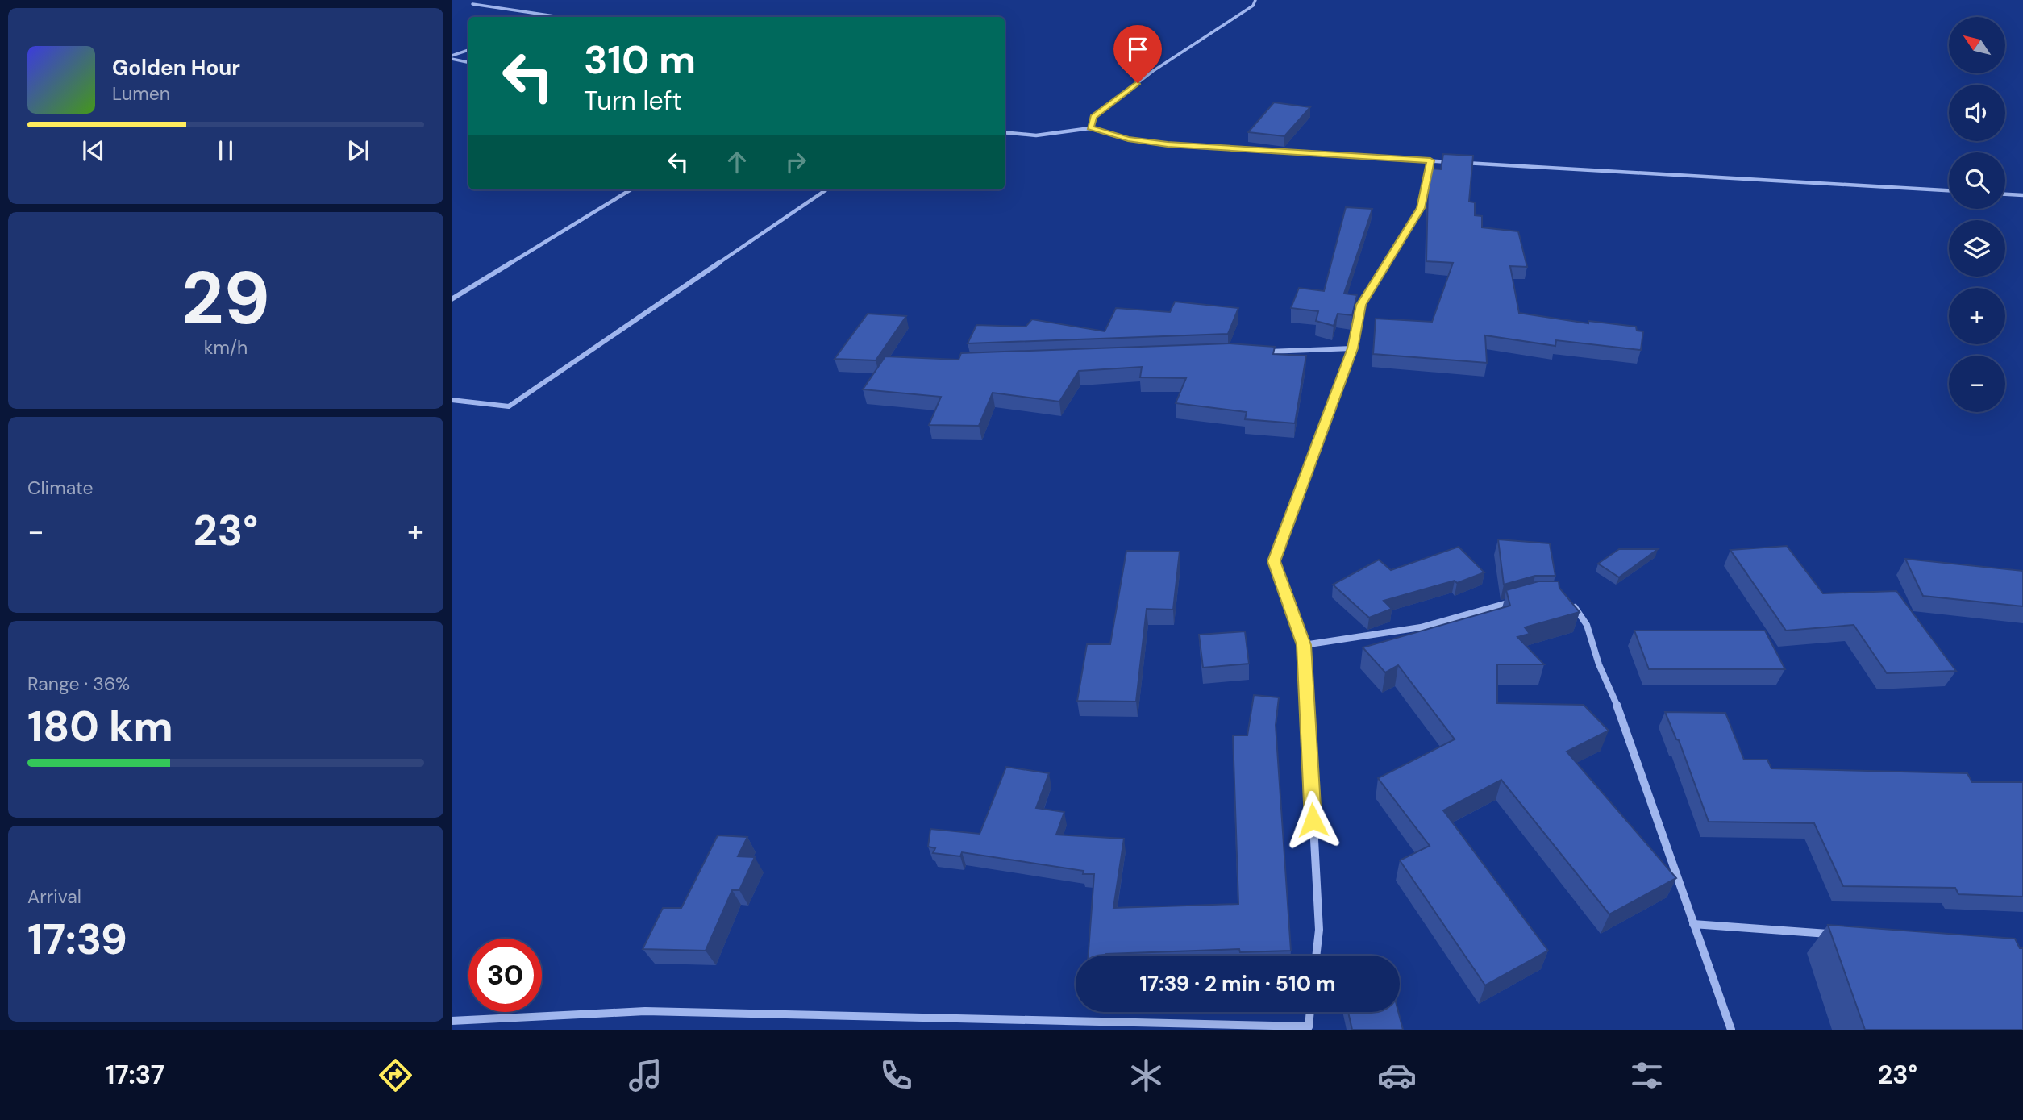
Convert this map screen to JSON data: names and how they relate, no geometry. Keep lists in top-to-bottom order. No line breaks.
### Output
{"north":"top left","page":{"map_buttons":["+","−"],"turn":["310 m","Turn left"],"song":["Golden Hour","Lumen"],"tile":[["29","km/h"],"Climate",["Range · 36%","180 km"],["Arrival","17:39"]],"heat":["−","23°","+"],"limit":"30","trip":"17:39 · 2 min · 510 m","tabs":["17:37","23°"]}}
